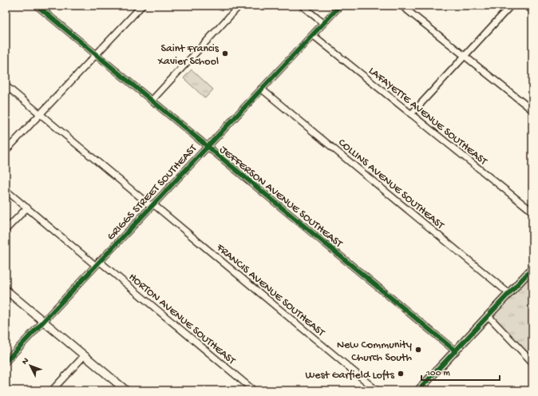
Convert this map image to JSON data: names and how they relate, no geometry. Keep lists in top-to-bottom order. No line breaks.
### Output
{"streets":{"street":["LAFAYETTE AVENUE SOUTHEAST","COLLINS AVENUE SOUTHEAST","GRIGGS STREET SOUTHEAST","JEFFERSON AVENUE SOUTHEAST","FRANCIS AVENUE SOUTHEAST","HORTON AVENUE SOUTHEAST"]},"crossings":[["LAFAYETTE AVENUE SOUTHEAST","GRIGGS STREET SOUTHEAST"],["COLLINS AVENUE SOUTHEAST","GRIGGS STREET SOUTHEAST"],["GRIGGS STREET SOUTHEAST","JEFFERSON AVENUE SOUTHEAST"],["GRIGGS STREET SOUTHEAST","FRANCIS AVENUE SOUTHEAST"],["GRIGGS STREET SOUTHEAST","HORTON AVENUE SOUTHEAST"]],"places":["Saint Francis Xavier School","New Community Church South","West Garfield Lofts"],"scale_bar":"100 m","north":"top left"}
